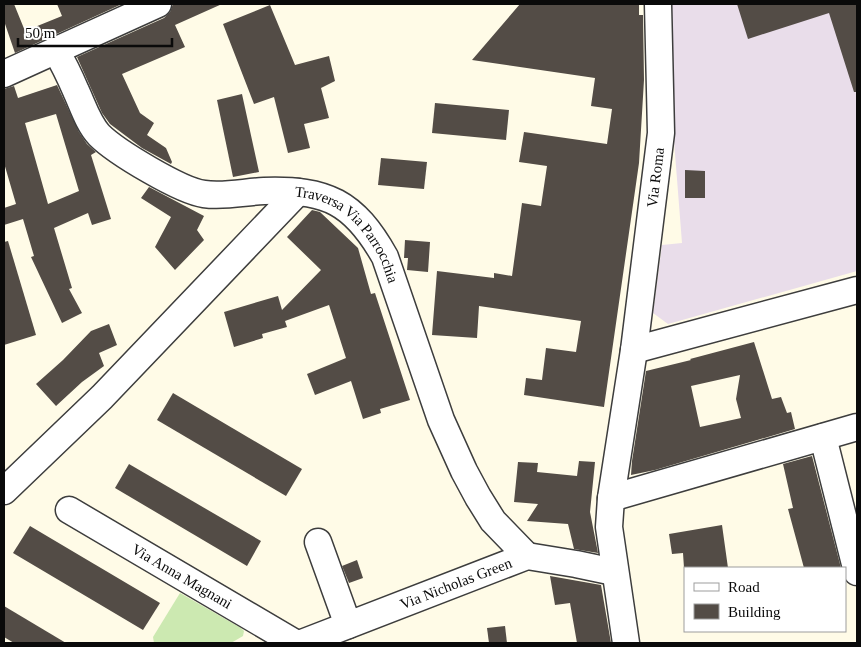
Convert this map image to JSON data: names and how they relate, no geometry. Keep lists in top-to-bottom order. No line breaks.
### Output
{"streets":{"street":["Via Roma","Traversa Via Parrocchia","Via Anna Magnani","Via Nicholas Green"]},"crossings":[["Via Roma","Via Nicholas Green"],["Traversa Via Parrocchia","Via Nicholas Green"]],"legend":["Road","Building"],"scale_bar":"50 m"}
